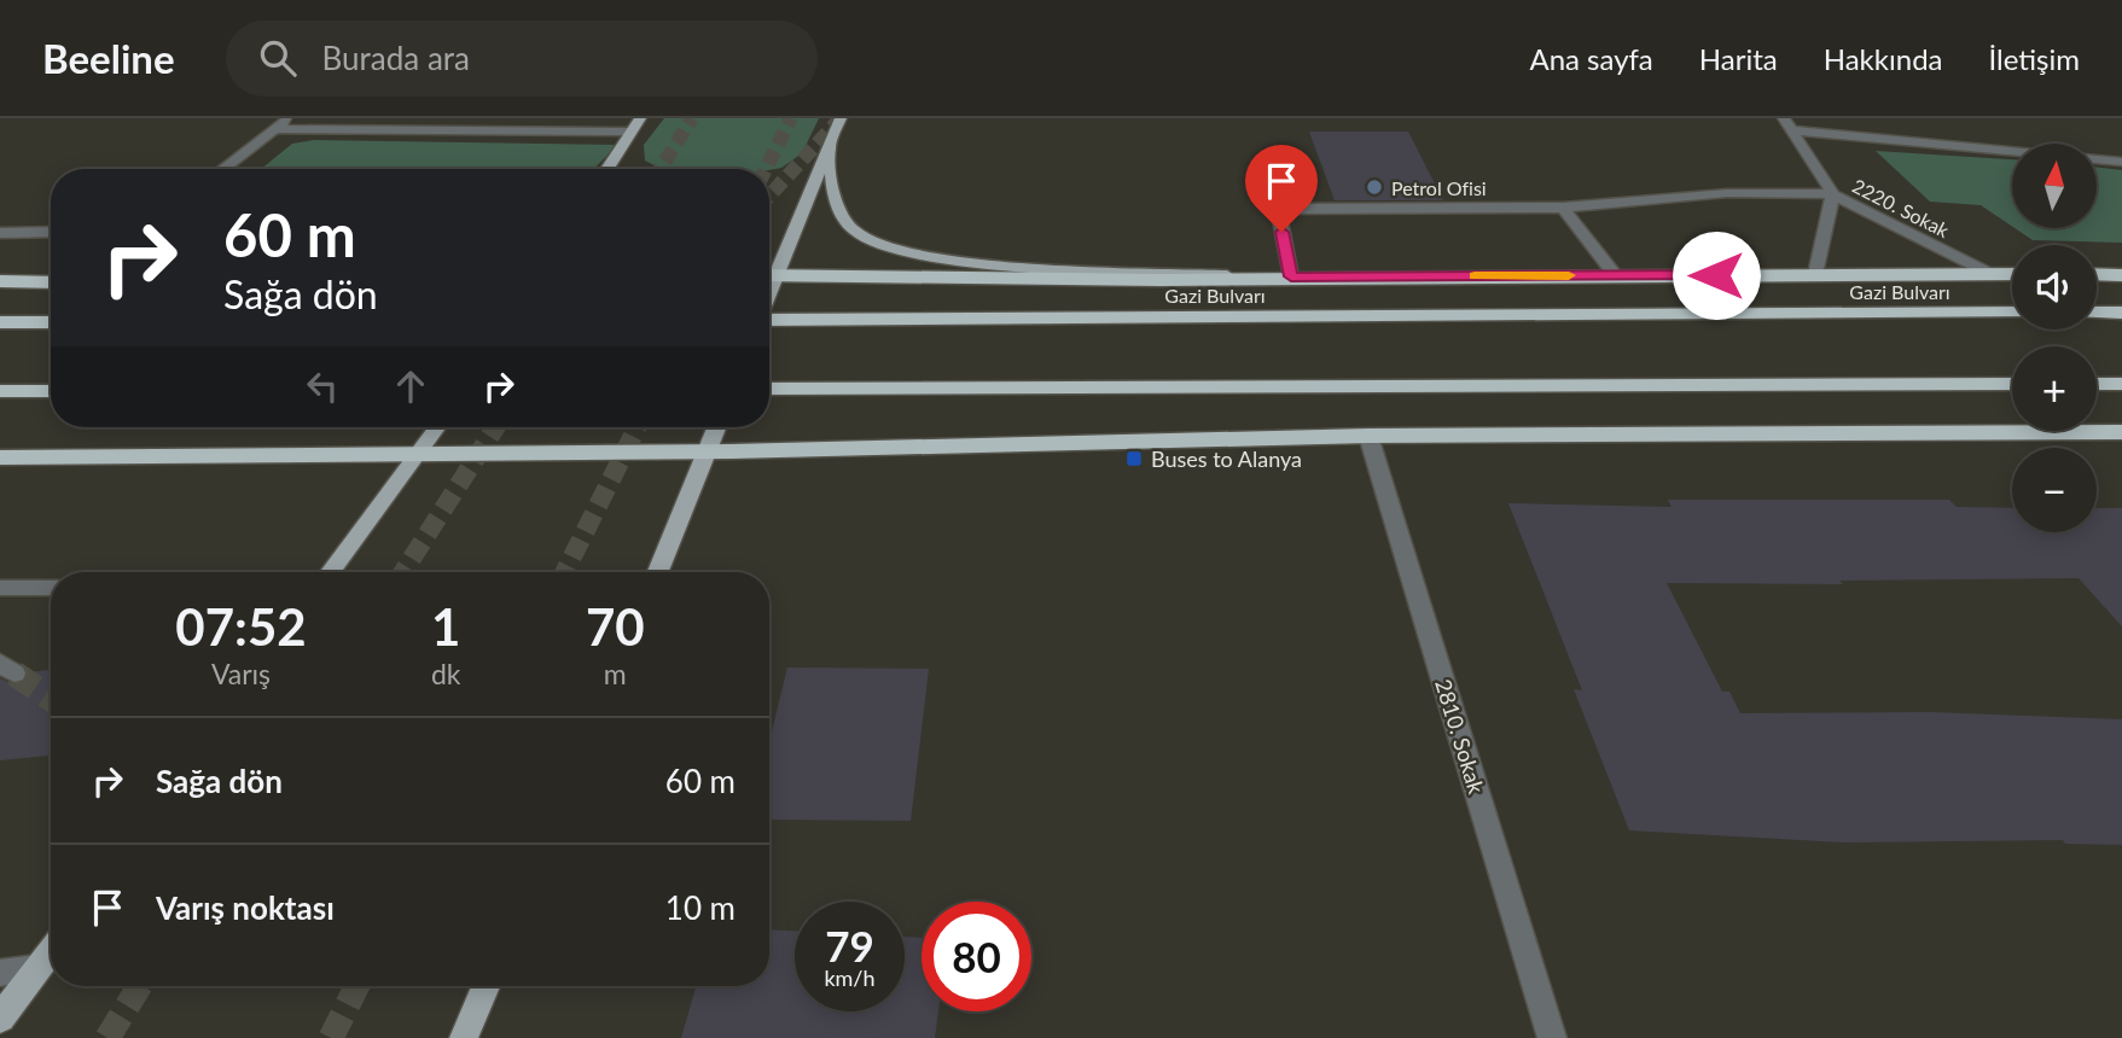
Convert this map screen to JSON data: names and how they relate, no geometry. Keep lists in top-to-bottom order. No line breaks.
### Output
{"streets":{"highway":["Gazi Bulvarı"],"street":["2220. Sokak","2810. Sokak"]},"places":{"other":["Petrol Ofisi"],"transit":["Buses to Alanya"]},"north":"top","page":{"header":"Beeline","search":"Burada ara","nav":["Ana sayfa","Harita","Hakkında","İletişim"],"map_buttons":["+","−"],"turn":["60 m","Sağa dön"],"eta":["07:52","Varış","1","dk","70","m"],"list":[{"name":"Sağa dön","value":"60 m"},{"name":"Varış noktası","value":"10 m"}],"speed":"79 km/h","limit":"80"}}
